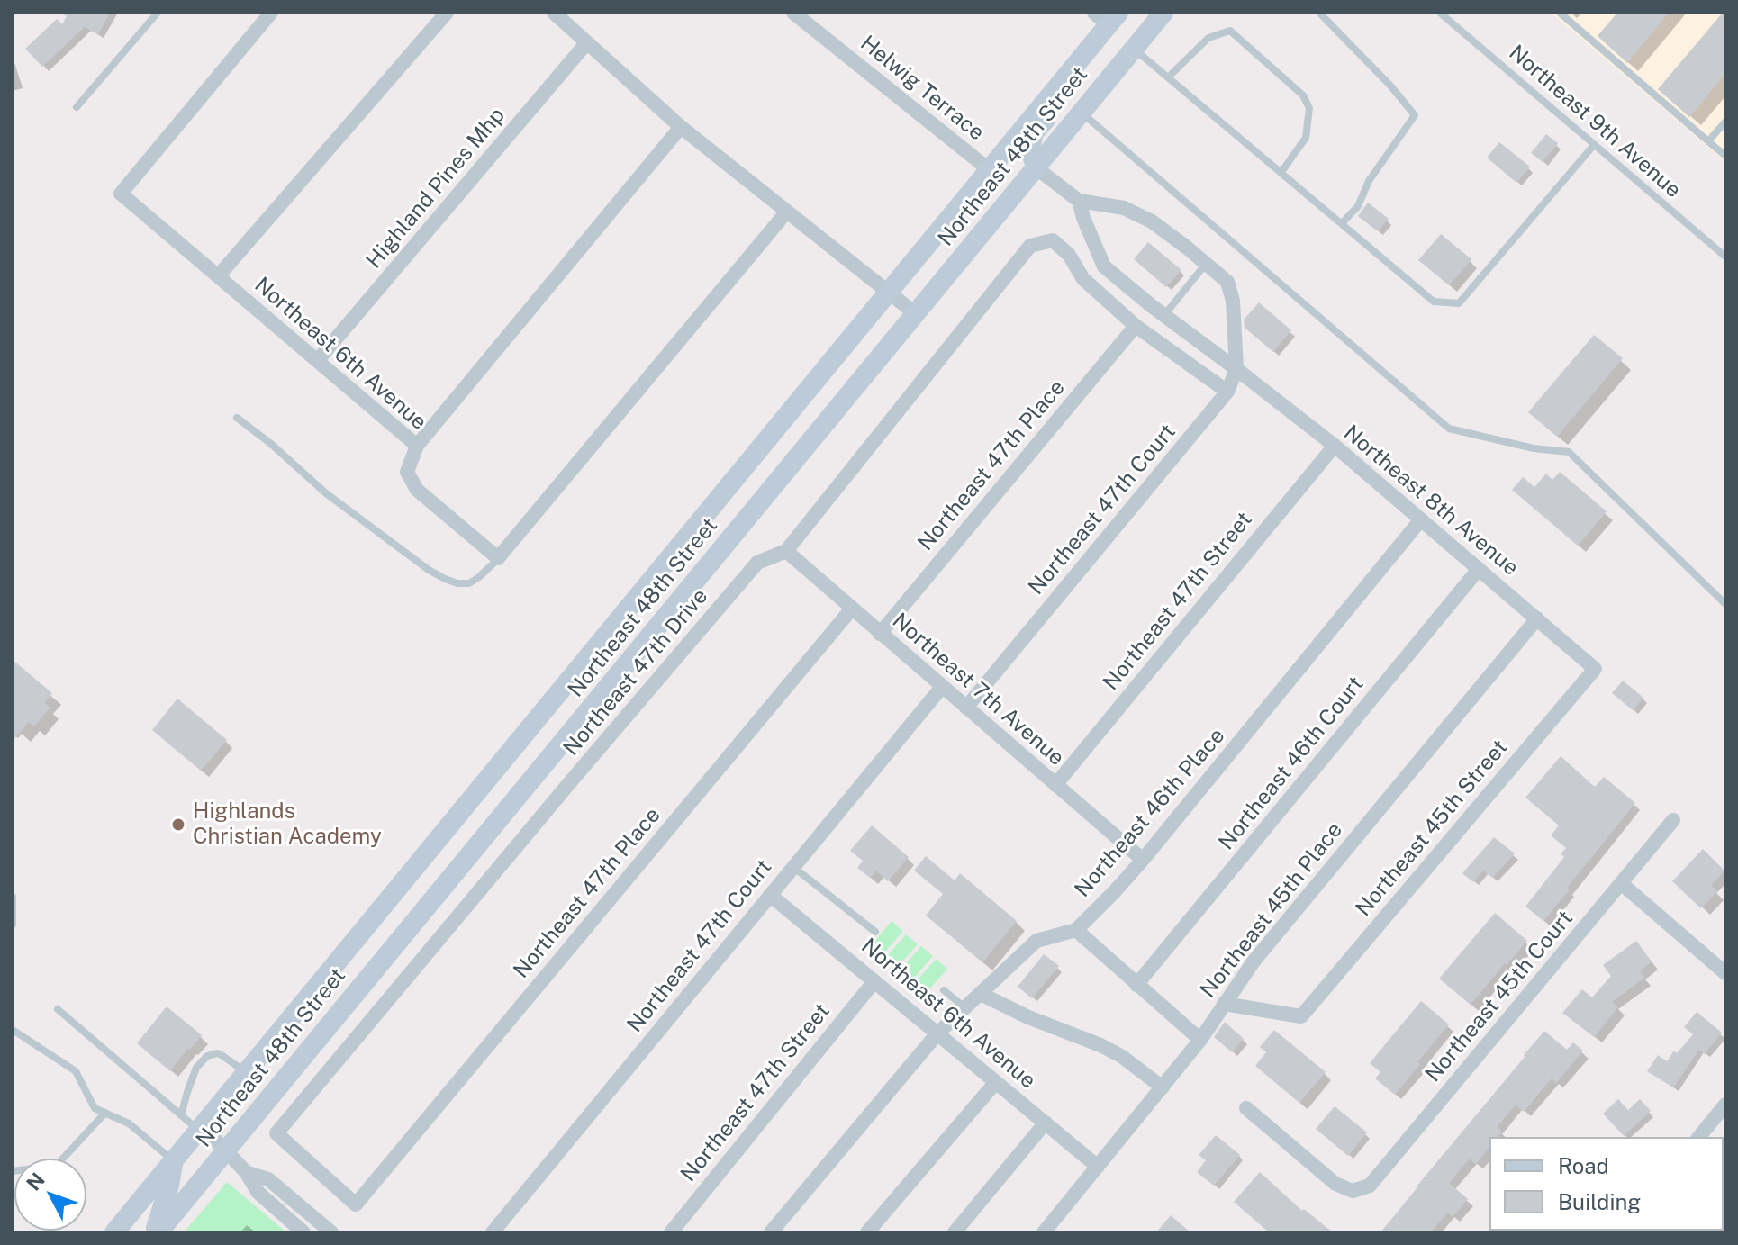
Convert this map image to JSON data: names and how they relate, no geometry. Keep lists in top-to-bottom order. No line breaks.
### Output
{"streets":{"main road":["Northeast 48th Street"],"street":["Helwig Terrace","Highland Pines Mhp","Northeast 6th Avenue","Northeast 47th Place","Northeast 8th Avenue","Northeast 47th Court","Northeast 47th Street","Northeast 47th Drive","Northeast 7th Avenue","Northeast 46th Court","Northeast 46th Place","Northeast 45th Street","Northeast 45th Place","Northeast 45th Court"],"lane":["Northeast 9th Avenue"]},"crossings":[["Helwig Terrace","Northeast 48th Street"],["Highland Pines Mhp","Northeast 6th Avenue"],["Northeast 6th Avenue","Northeast 47th Court"],["Northeast 6th Avenue","Northeast 47th Street"],["Northeast 6th Avenue","Northeast 46th Place"],["Northeast 6th Avenue","Northeast 45th Place"],["Northeast 47th Place","Northeast 47th Drive"],["Northeast 47th Place","Northeast 7th Avenue"],["Northeast 8th Avenue","Northeast 47th Court"],["Northeast 8th Avenue","Northeast 47th Street"],["Northeast 8th Avenue","Northeast 46th Court"],["Northeast 8th Avenue","Northeast 46th Place"],["Northeast 8th Avenue","Northeast 45th Street"],["Northeast 8th Avenue","Northeast 45th Place"],["Northeast 47th Court","Northeast 7th Avenue"],["Northeast 47th Street","Northeast 7th Avenue"],["Northeast 47th Drive","Northeast 7th Avenue"],["Northeast 7th Avenue","Northeast 46th Place"],["Northeast 45th Street","Northeast 45th Place"]],"places":["Highlands Christian Academy"],"legend":["Road","Building"],"north":"top left"}
